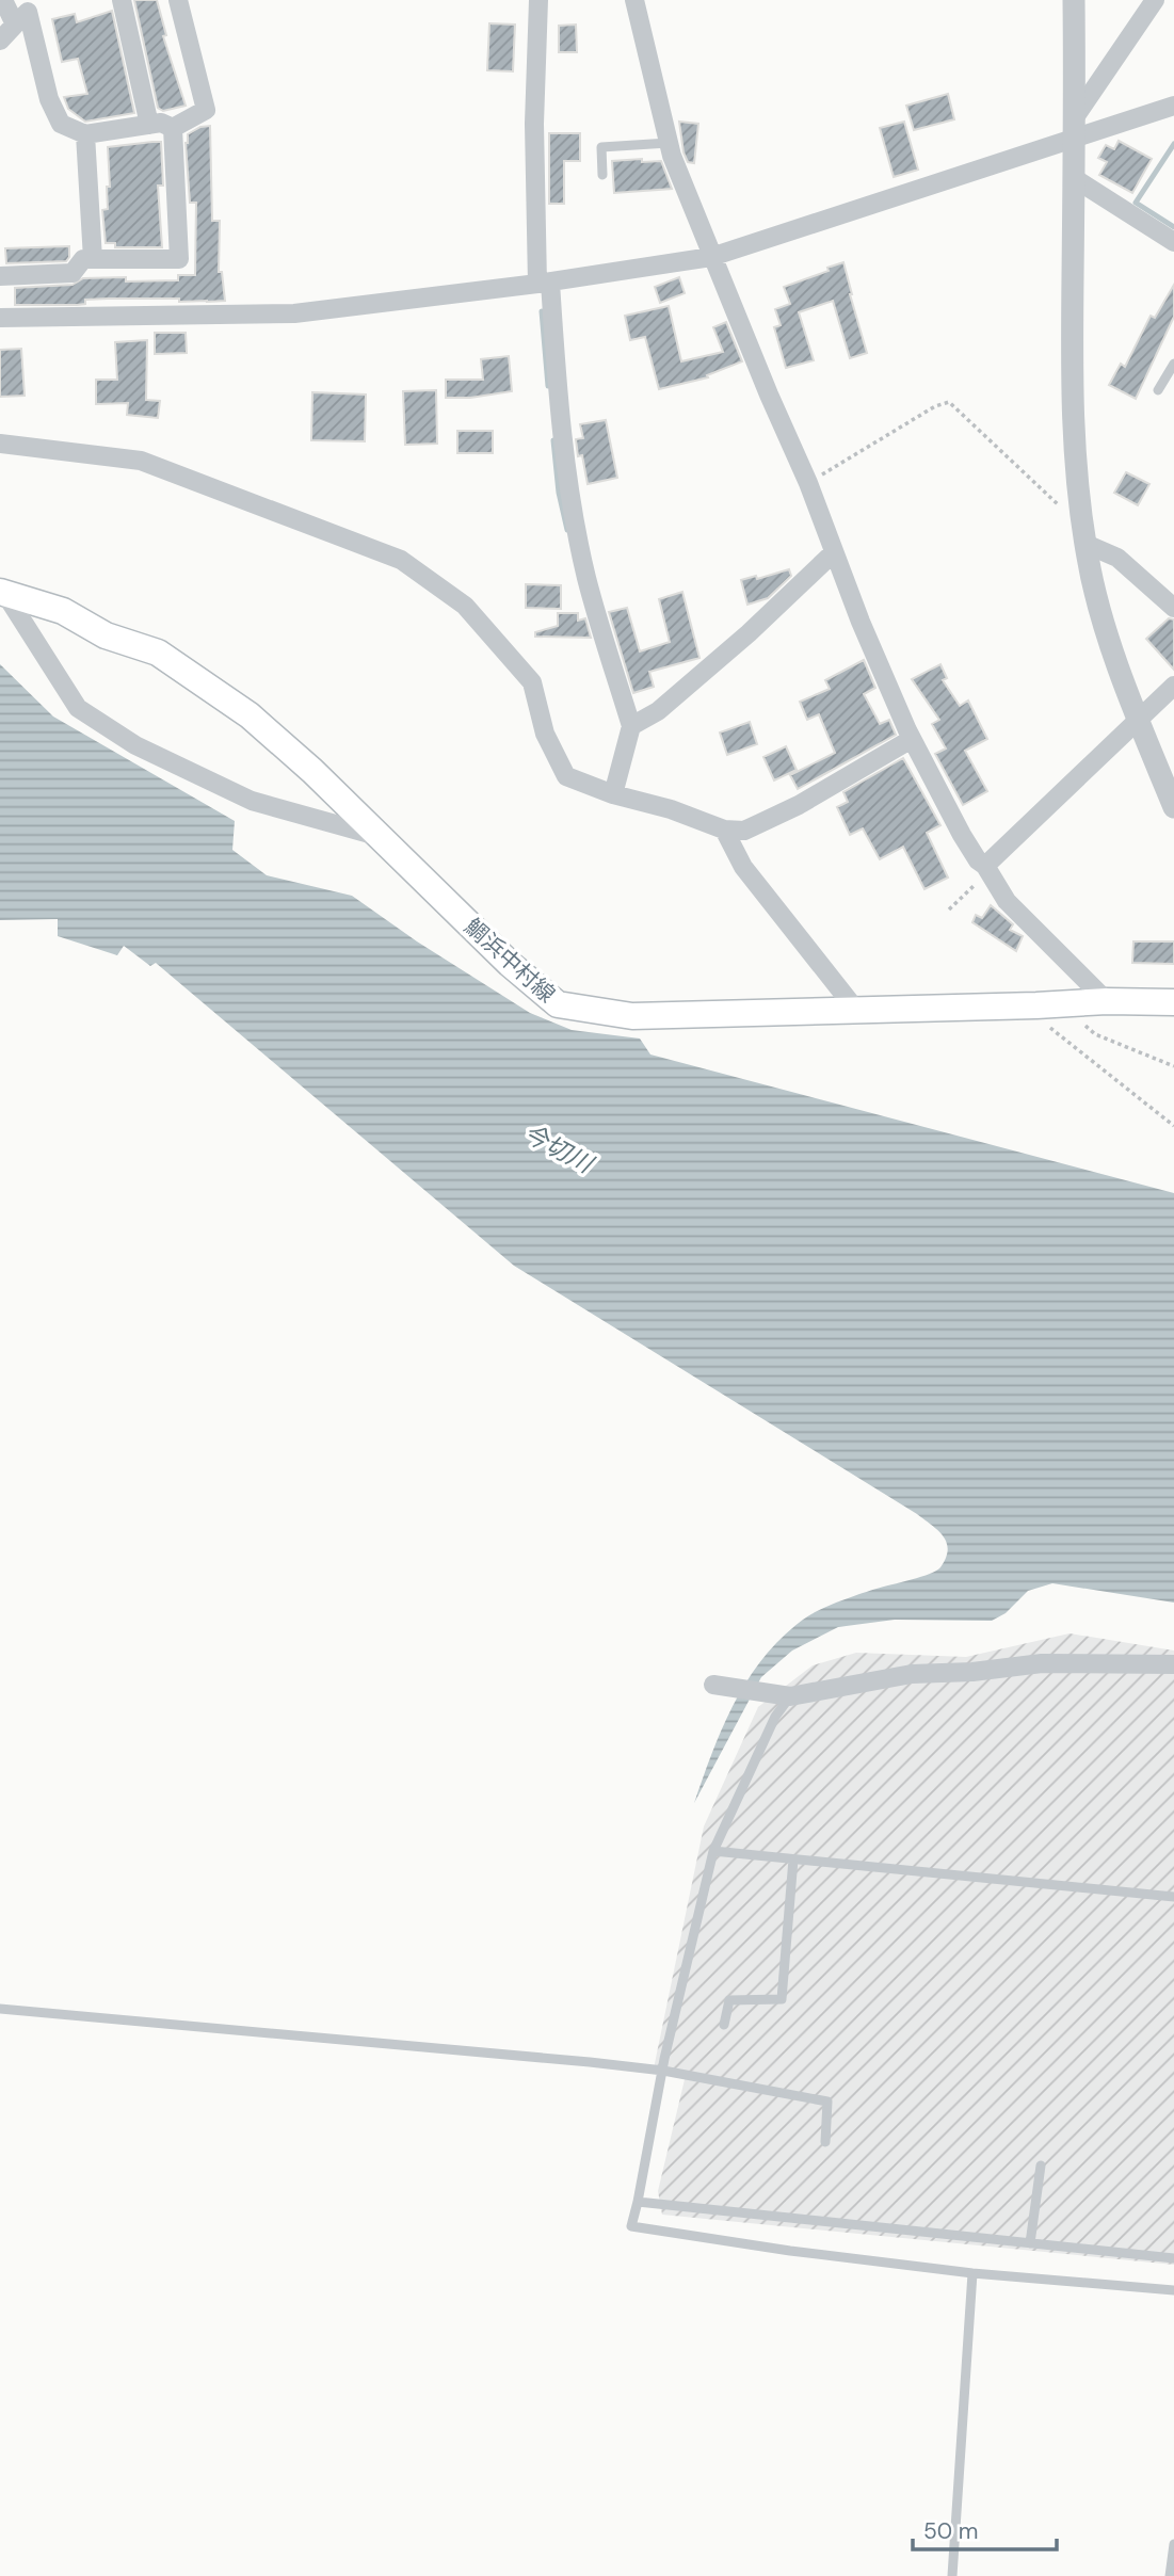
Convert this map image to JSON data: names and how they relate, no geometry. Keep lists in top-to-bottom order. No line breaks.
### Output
{"streets":{"main road":["鯛浜中村線"]},"water":["今切川"],"scale_bar":"50 m"}
